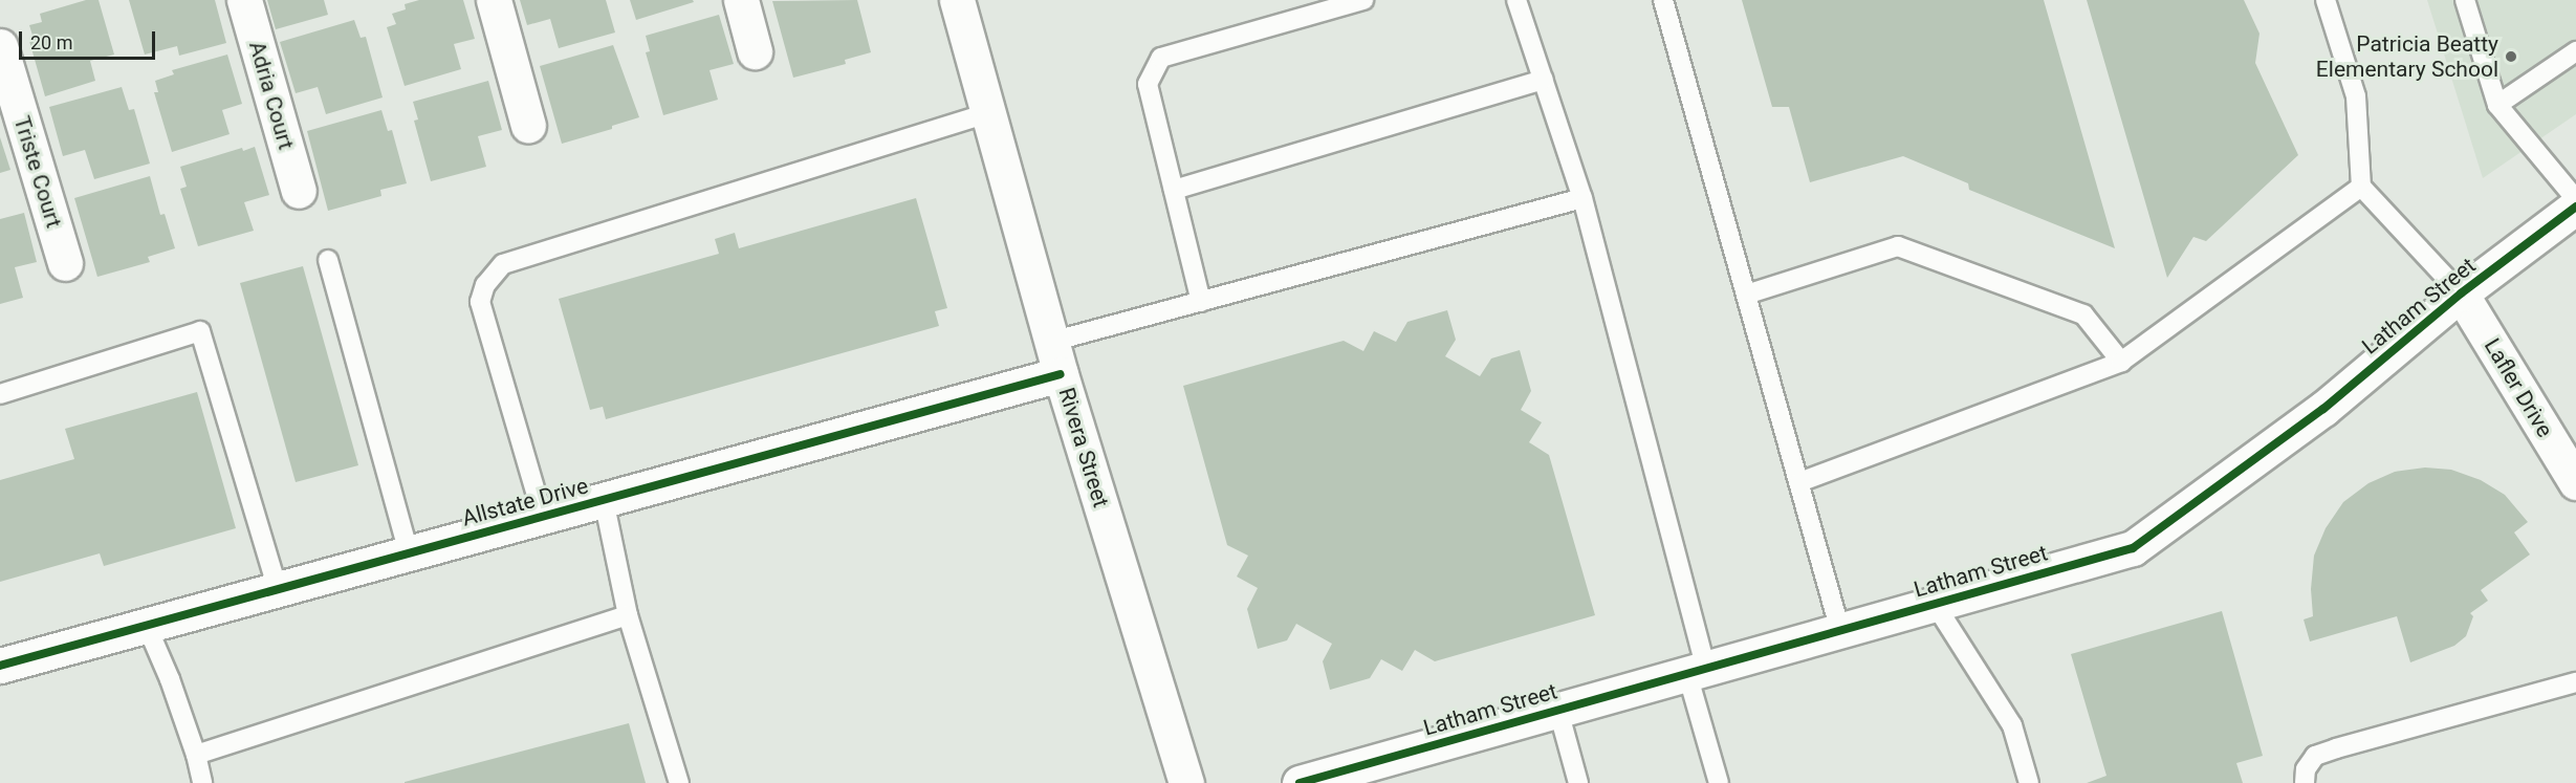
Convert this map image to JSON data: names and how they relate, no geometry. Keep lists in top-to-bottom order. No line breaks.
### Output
{"streets":{"street":["Adria Court","Triste Court","Latham Street","Lafler Drive","Rivera Street","Allstate Drive"]},"crossings":[["Latham Street","Lafler Drive"],["Rivera Street","Allstate Drive"]],"places":["Patricia Beatty Elementary School"],"scale_bar":"20 m"}
